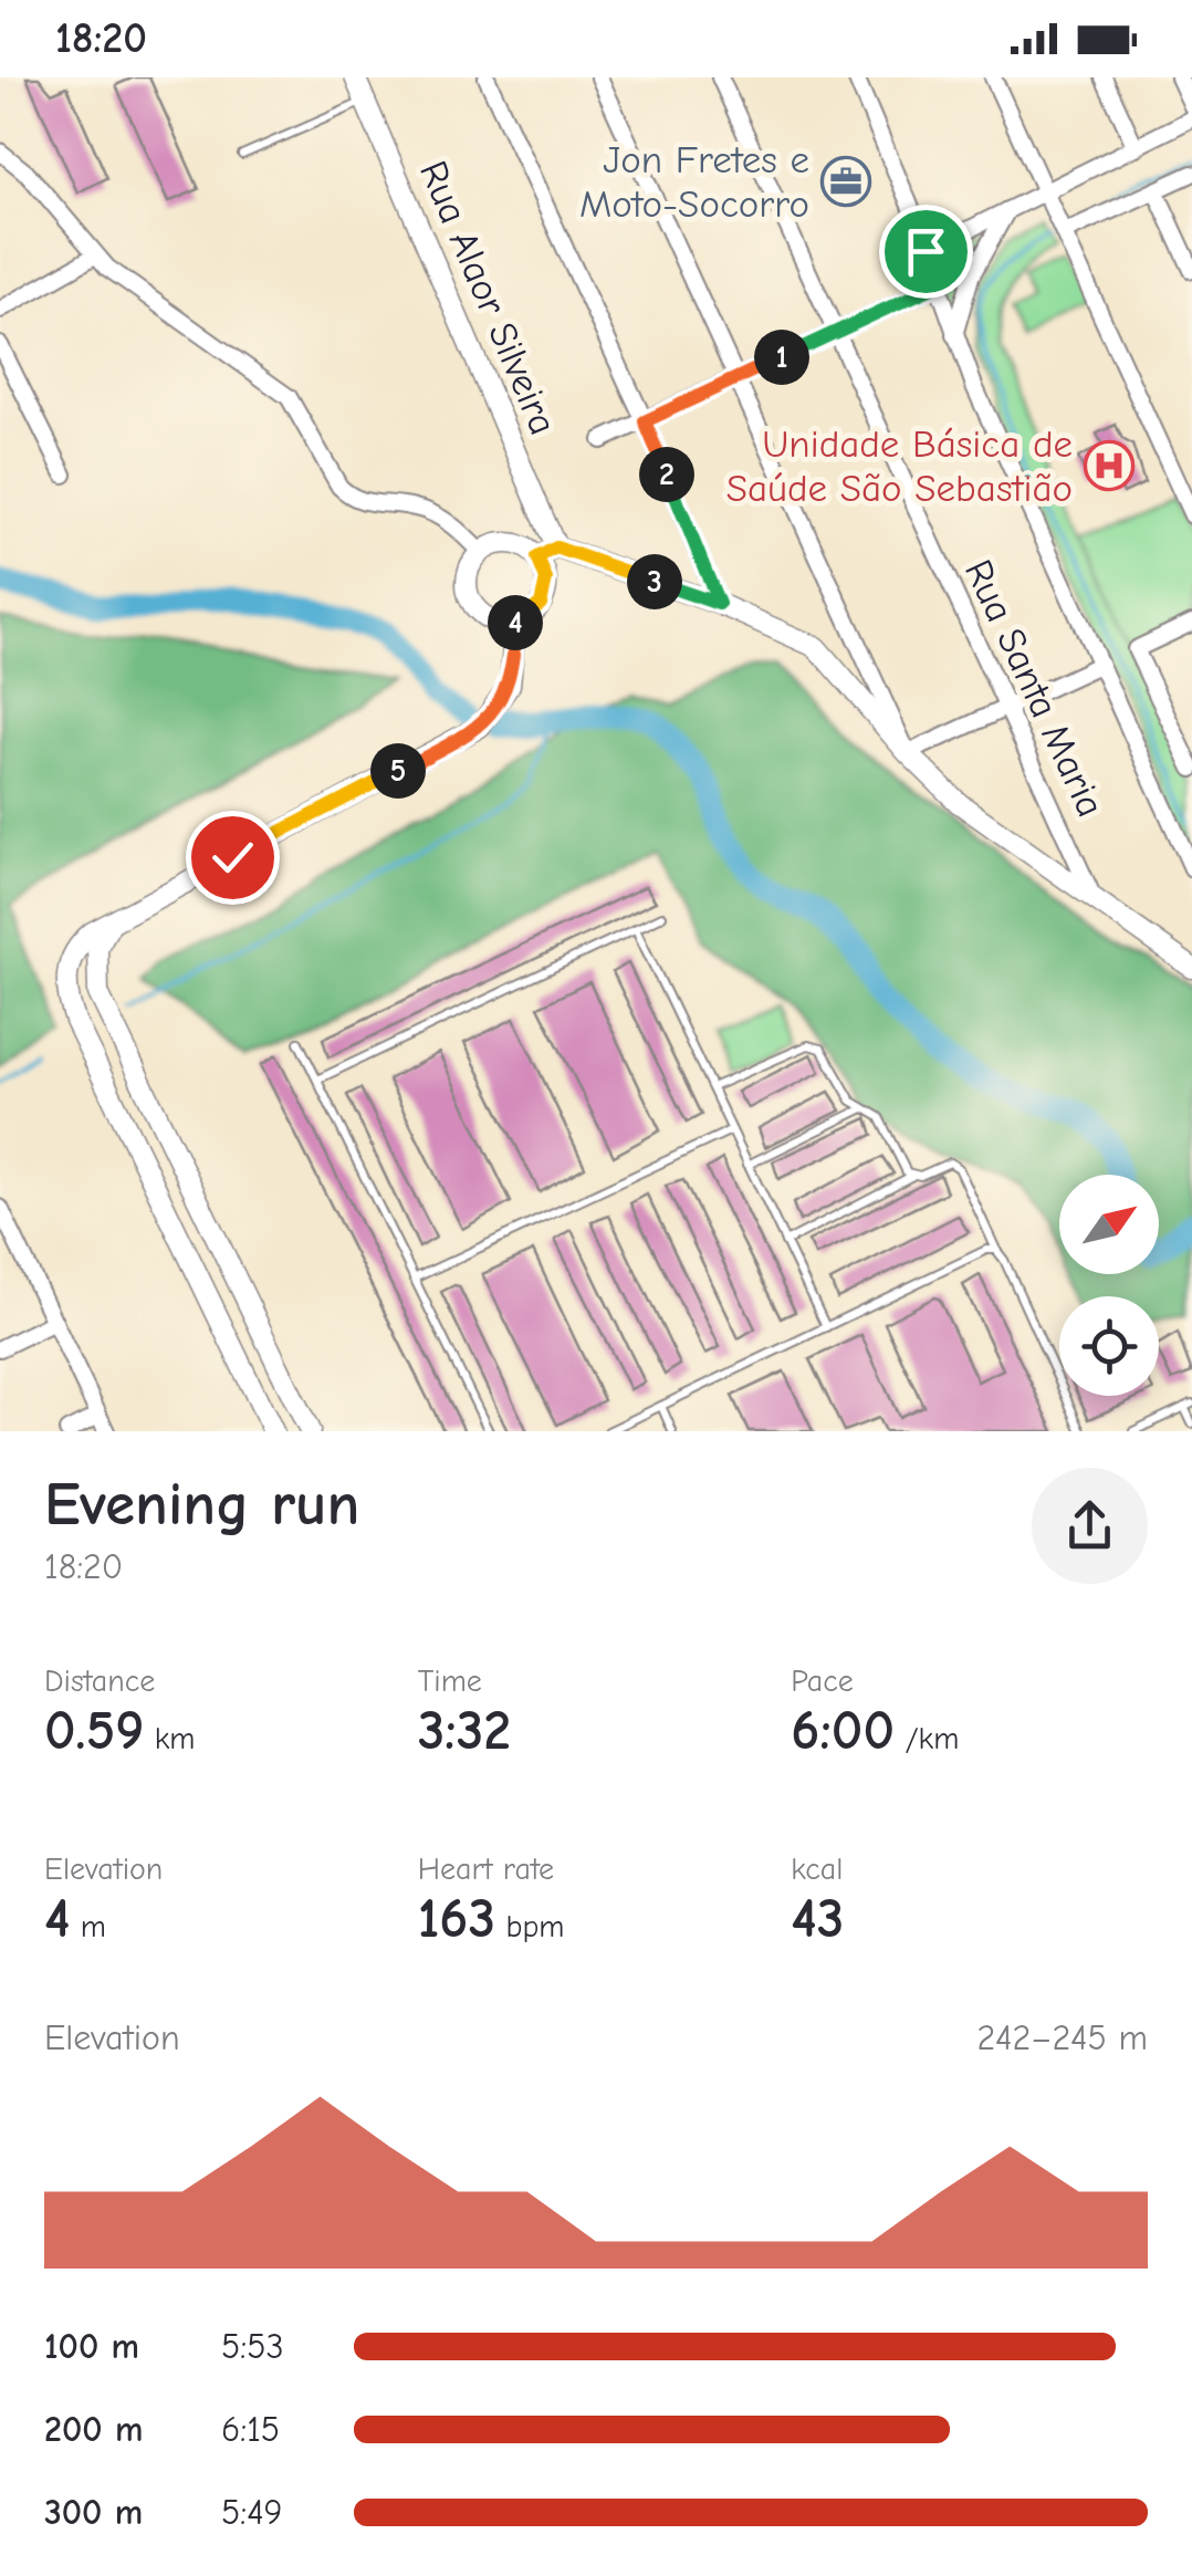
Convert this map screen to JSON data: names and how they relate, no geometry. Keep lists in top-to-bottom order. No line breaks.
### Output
{"streets":{"street":["Rua Alaor Silveira","Rua Santa Maria"]},"places":{"office":["Jon Fretes e Moto-Socorro"],"hospital":["Unidade Básica de Saúde São Sebastião"]},"north":"top right","page":{"status":"18:20","pins":["1","2","3","4","5"],"heading":["Evening run","18:20"],"stats":[["Distance","0.59 km"],["Time","3:32"],["Pace","6:00 /km"],["Elevation","4 m"],["Heart rate","163 bpm"],["kcal","43"]],"chart":["Elevation","242–245 m"],"list":[{"name":"100 m","note":"5:53"},{"name":"200 m","note":"6:15"},{"name":"300 m","note":"5:49"}]}}
